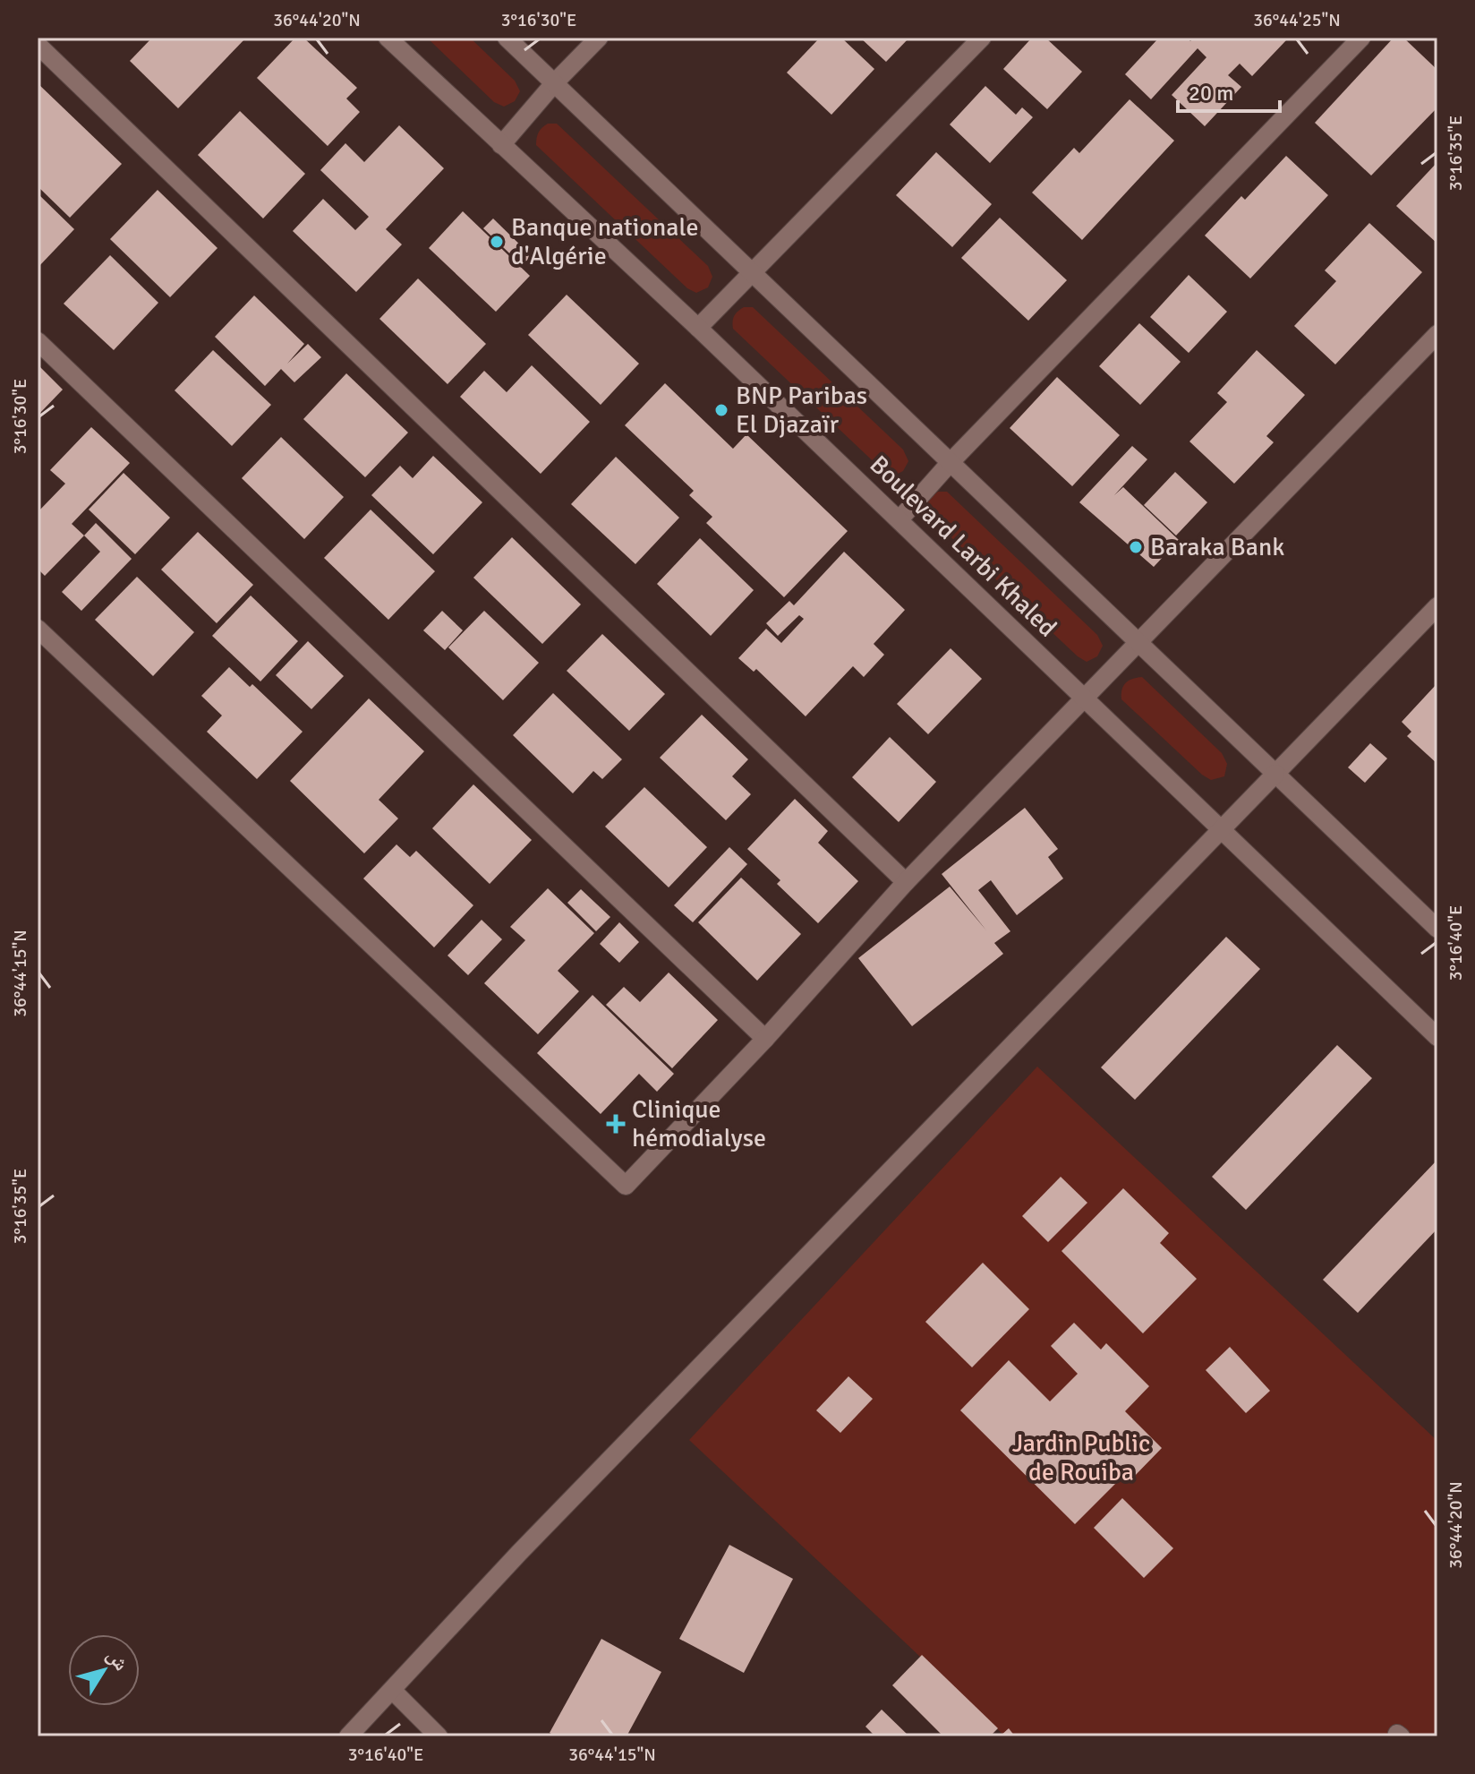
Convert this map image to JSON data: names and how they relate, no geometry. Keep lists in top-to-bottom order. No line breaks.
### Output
{"streets":{"street":["Boulevard Larbi Khaled"]},"parks":["Jardin Public de Rouiba"],"places":{"other":["Banque nationale d'Algérie","BNP Paribas El Djazaïr","Baraka Bank"],"health":["Clinique hémodialyse"]},"scale_bar":"20 m","north":"top right","coordinates":["36°44'20\"N","3°16'30\"E","36°44'25\"N","3°16'35\"E","3°16'40\"E","36°44'15\"N"]}
